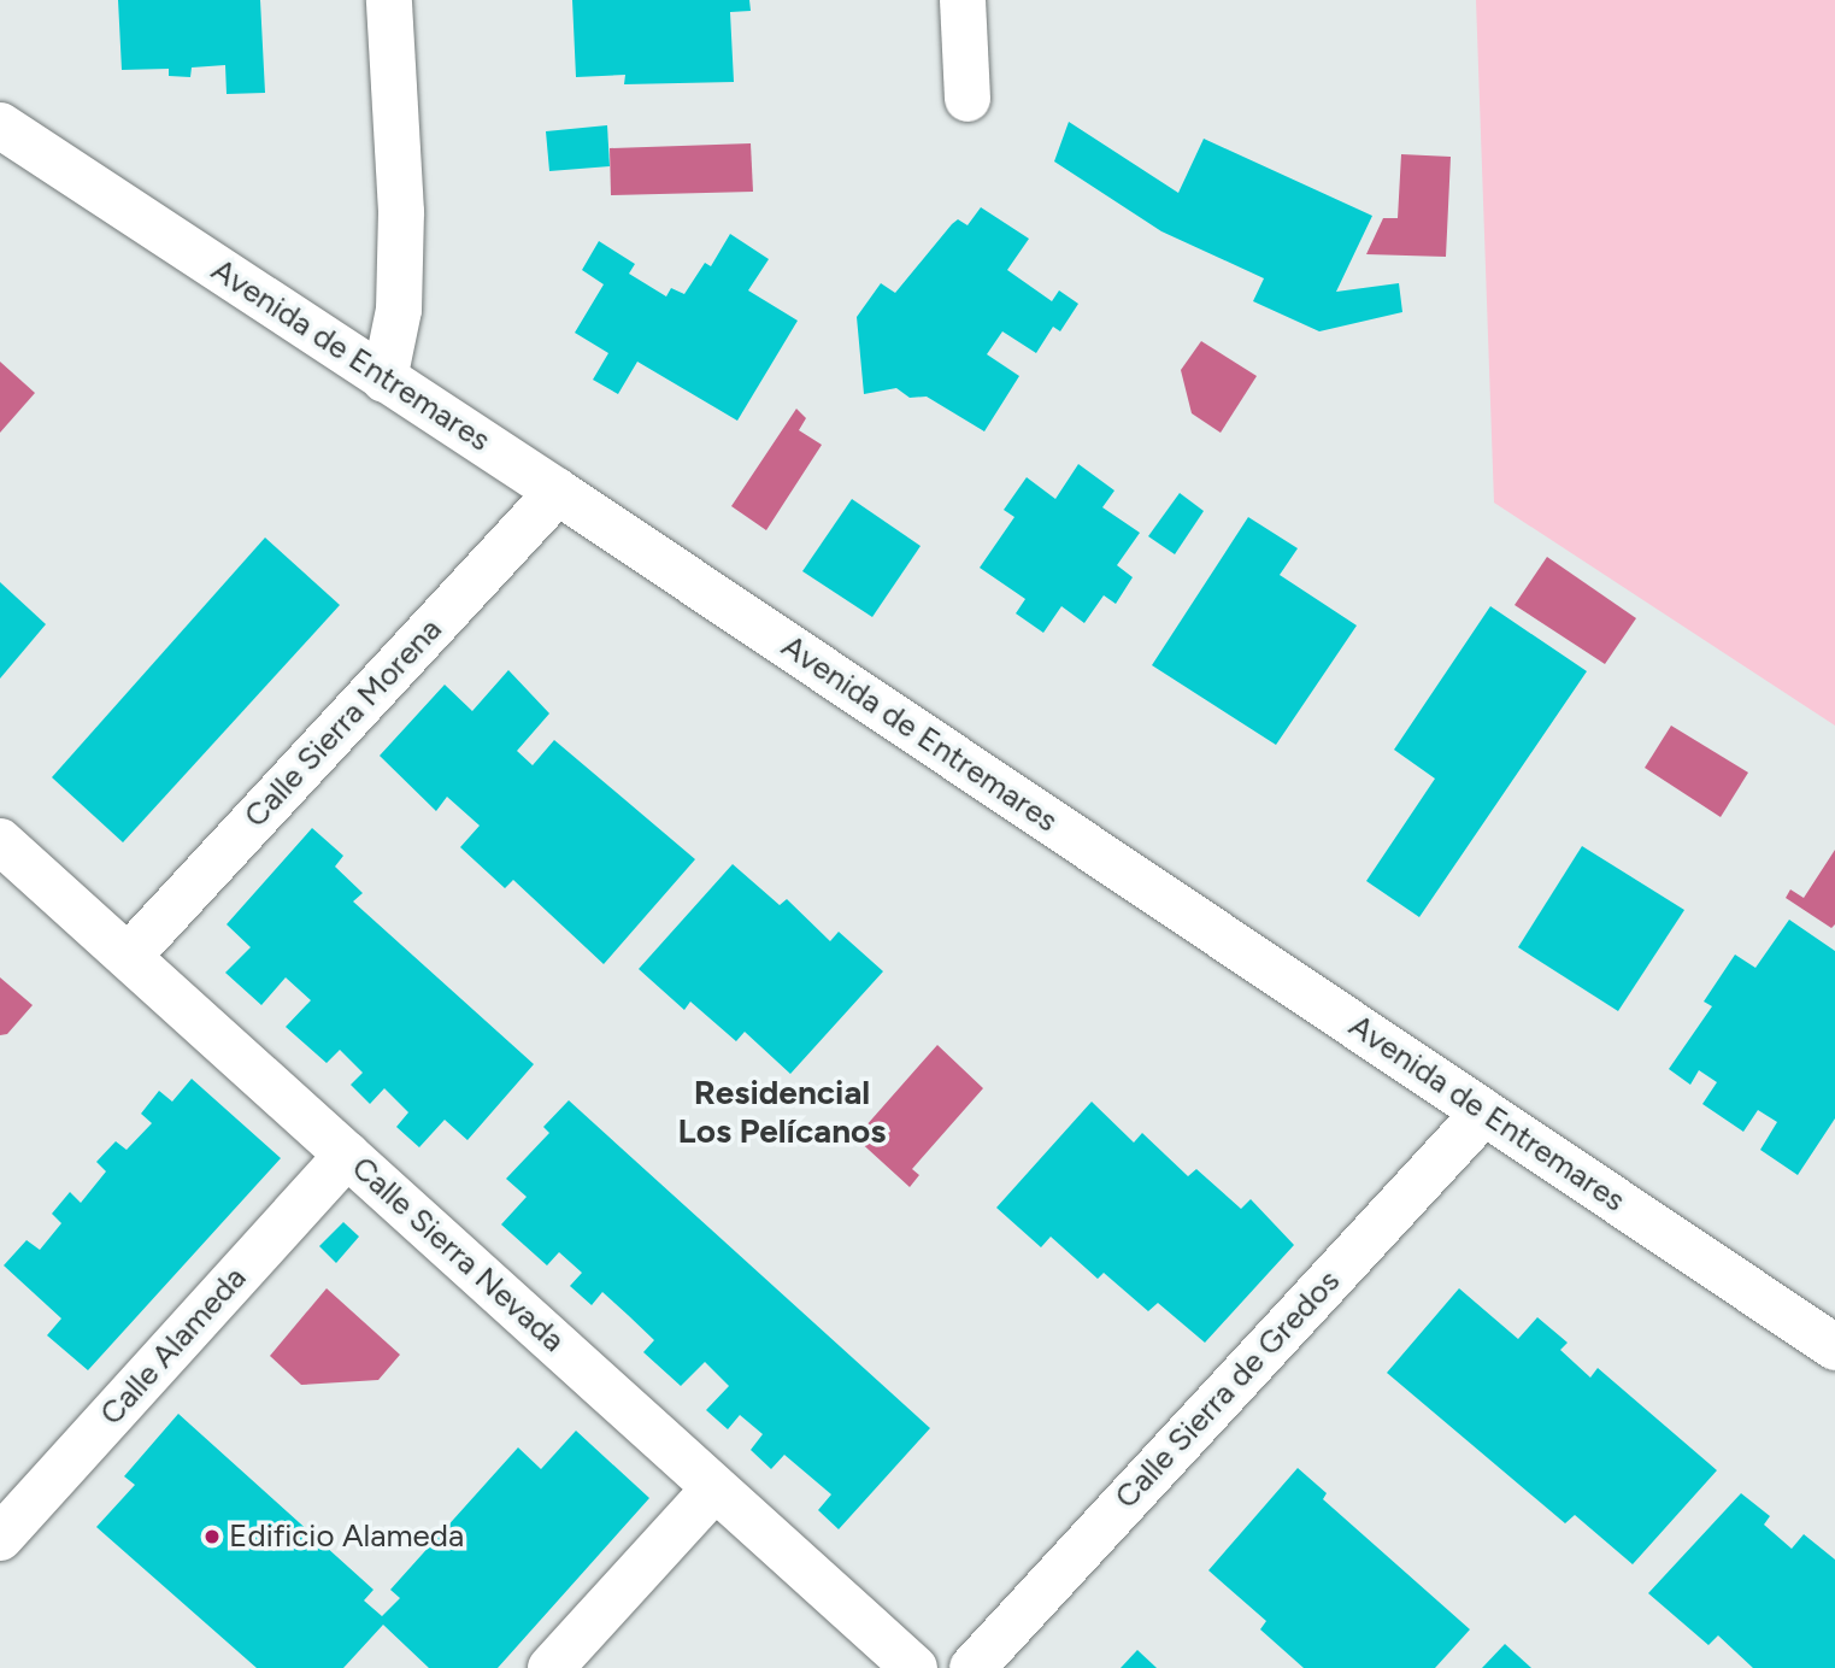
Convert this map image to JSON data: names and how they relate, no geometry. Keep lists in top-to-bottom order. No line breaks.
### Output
{"streets":{"street":["Avenida de Entremares","Calle Sierra Morena","Calle Sierra Nevada","Calle Alameda","Calle Sierra de Gredos"]},"crossings":[["Avenida de Entremares","Calle Sierra Morena"],["Avenida de Entremares","Calle Sierra de Gredos"],["Calle Sierra Morena","Calle Sierra Nevada"],["Calle Sierra Nevada","Calle Alameda"]],"districts":["Residencial Los Pelícanos"],"places":["Edificio Alameda"]}
